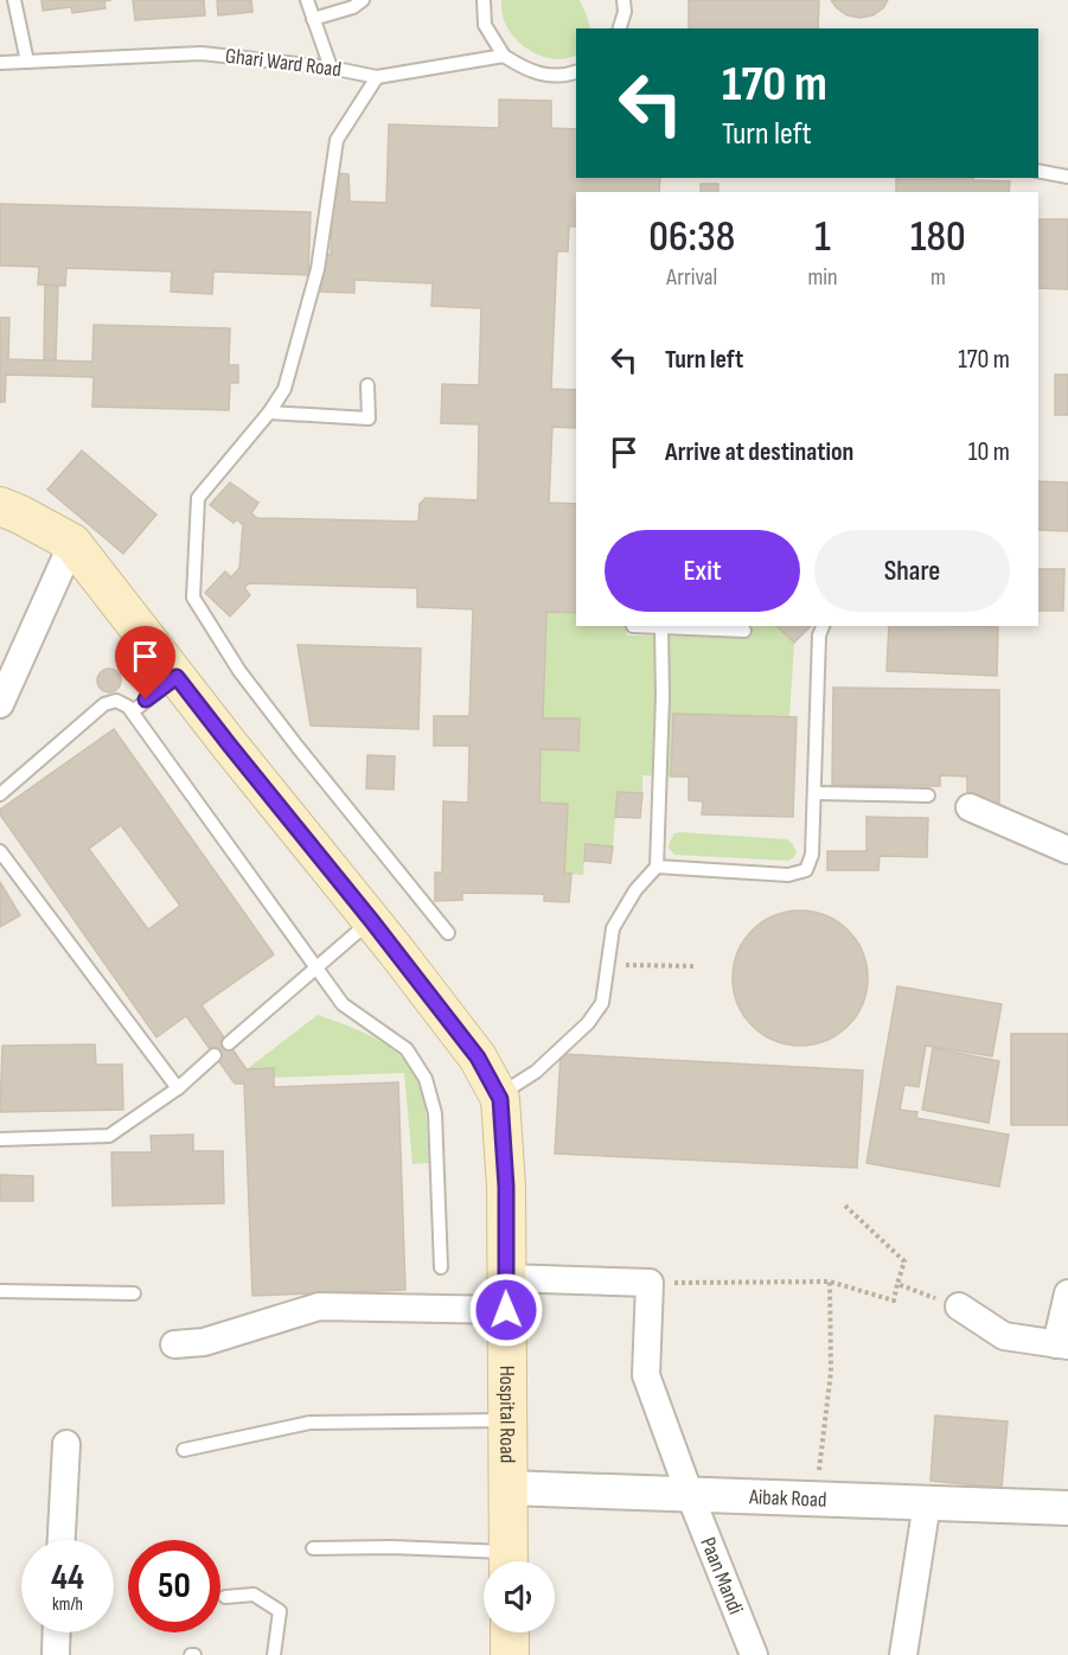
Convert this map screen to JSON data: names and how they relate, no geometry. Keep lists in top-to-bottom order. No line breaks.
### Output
{"streets":{"main road":["Hospital Road"],"street":["Aibak Road","Paan Mandi"],"lane":["Ghari Ward Road"]},"crossings":[["Hospital Road","Aibak Road"],["Aibak Road","Paan Mandi"]],"page":{"turn":["170 m","Turn left"],"eta":["06:38","Arrival","1","min","180","m"],"list":[{"name":"Turn left","value":"170 m"},{"name":"Arrive at destination","value":"10 m"}],"buttons":["Exit","Share"],"speed":"44 km/h","limit":"50"}}
